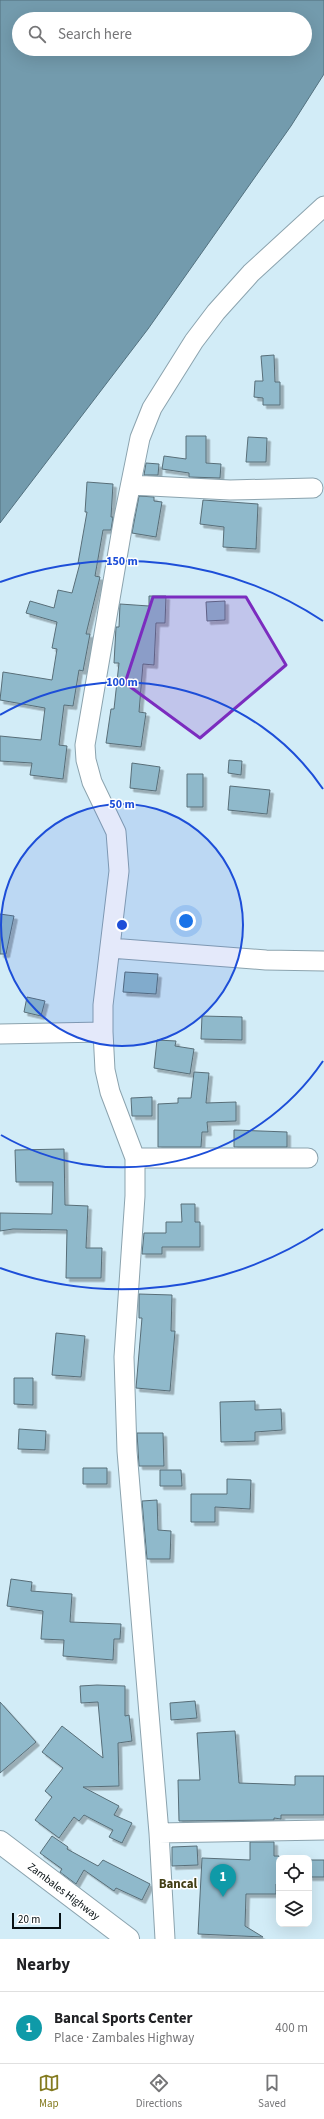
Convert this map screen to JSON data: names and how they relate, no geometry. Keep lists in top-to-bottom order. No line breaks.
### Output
{"streets":{"main road":["Zambales Highway"]},"districts":["Bancal"],"scale_bar":"20 m","page":{"search":"Search here","pins":"1","scale":"20 m","heading":"Nearby","list":[{"mark":"1","name":"Bancal Sports Center","note":"Place · Zambales Highway","value":"400 m"}],"nav":["Map","Directions","Saved"]},"rings":["150 m","100 m","50 m"]}
